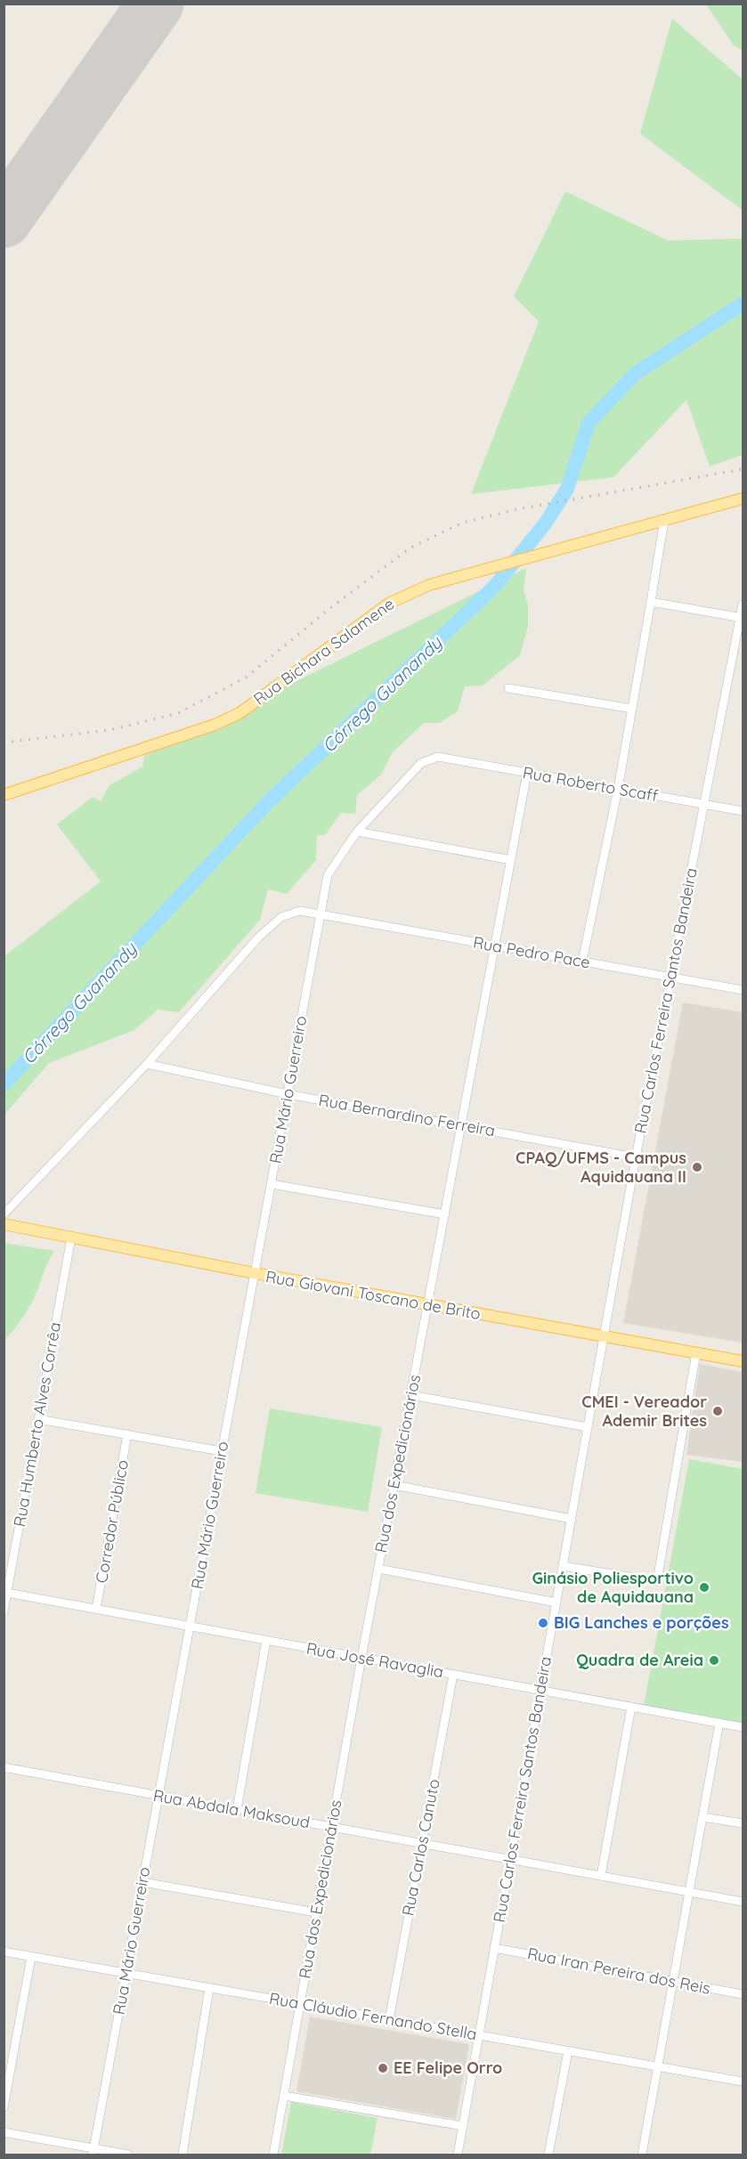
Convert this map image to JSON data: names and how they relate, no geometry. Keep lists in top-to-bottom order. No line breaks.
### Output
{"streets":{"main road":["Rua Bichara Salamene","Rua Giovani Toscano de Brito"],"street":["Rua Roberto Scaff","Rua Pedro Pace","Rua Carlos Ferreira Santos Bandeira","Rua Mário Guerreiro","Rua Bernardino Ferreira","Rua Humberto Alves Corrêa","Rua dos Expedicionários","Corredor Público","Rua José Ravaglia","Rua Abdala Maksoud","Rua Carlos Canuto","Rua Iran Pereira dos Reis","Rua Cláudio Fernando Stella"]},"crossings":[["Rua Roberto Scaff","Rua Carlos Ferreira Santos Bandeira"],["Rua Roberto Scaff","Rua Mário Guerreiro"],["Rua Roberto Scaff","Rua dos Expedicionários"],["Rua Pedro Pace","Rua Carlos Ferreira Santos Bandeira"],["Rua Pedro Pace","Rua Mário Guerreiro"],["Rua Pedro Pace","Rua Bernardino Ferreira"],["Rua Pedro Pace","Rua dos Expedicionários"],["Rua Carlos Ferreira Santos Bandeira","Rua Bernardino Ferreira"],["Rua Carlos Ferreira Santos Bandeira","Rua Giovani Toscano de Brito"],["Rua Carlos Ferreira Santos Bandeira","Rua José Ravaglia"],["Rua Carlos Ferreira Santos Bandeira","Rua Abdala Maksoud"],["Rua Carlos Ferreira Santos Bandeira","Rua Iran Pereira dos Reis"],["Rua Carlos Ferreira Santos Bandeira","Rua Cláudio Fernando Stella"],["Rua Mário Guerreiro","Rua Bernardino Ferreira"],["Rua Mário Guerreiro","Rua Giovani Toscano de Brito"],["Rua Mário Guerreiro","Rua José Ravaglia"],["Rua Mário Guerreiro","Rua Abdala Maksoud"],["Rua Mário Guerreiro","Rua Cláudio Fernando Stella"],["Rua Bernardino Ferreira","Rua dos Expedicionários"],["Rua Giovani Toscano de Brito","Rua Humberto Alves Corrêa"],["Rua Giovani Toscano de Brito","Rua dos Expedicionários"],["Rua Humberto Alves Corrêa","Rua José Ravaglia"],["Rua dos Expedicionários","Rua José Ravaglia"],["Rua dos Expedicionários","Rua Abdala Maksoud"],["Rua dos Expedicionários","Rua Cláudio Fernando Stella"],["Corredor Público","Rua José Ravaglia"],["Rua José Ravaglia","Rua Carlos Canuto"],["Rua Abdala Maksoud","Rua Carlos Canuto"],["Rua Carlos Canuto","Rua Cláudio Fernando Stella"]],"water":["Córrego Guanandy"],"places":["CPAQ/UFMS - Campus Aquidauana II","CMEI - Vereador Ademir Brites","Ginásio Poliesportivo de Aquidauana","BIG Lanches e porções","Quadra de Areia","EE Felipe Orro"]}
